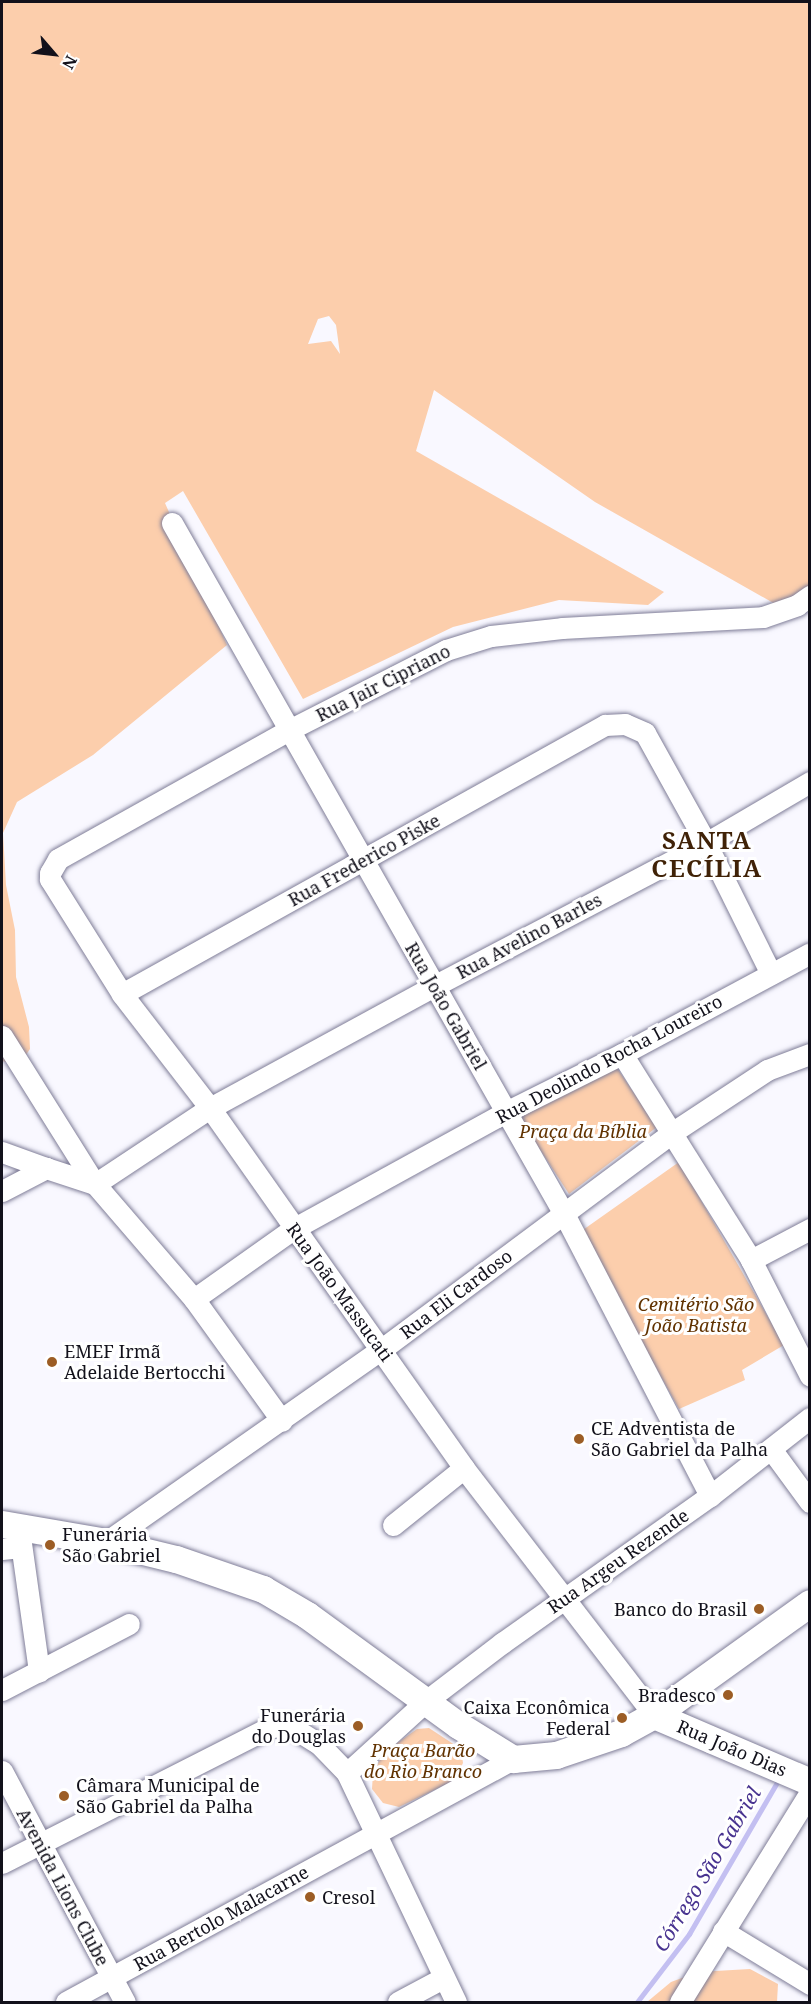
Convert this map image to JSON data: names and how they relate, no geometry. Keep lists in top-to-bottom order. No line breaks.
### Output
{"streets":{"main road":["Rua João Dias"],"street":["Rua Jair Cipriano","Rua Frederico Piske","Rua Avelino Barles","Rua João Gabriel","Rua Deolindo Rocha Loureiro","Rua João Massucati","Rua Eli Cardoso","Rua Argeu Rezende","Avenida Lions Clube","Rua Bertolo Malacarne"]},"crossings":[["Rua Jair Cipriano","Rua João Gabriel"],["Rua Jair Cipriano","Rua João Massucati"],["Rua Frederico Piske","Rua Avelino Barles"],["Rua Frederico Piske","Rua João Gabriel"],["Rua Frederico Piske","Rua João Massucati"],["Rua Avelino Barles","Rua João Gabriel"],["Rua Avelino Barles","Rua João Massucati"],["Rua João Gabriel","Rua Deolindo Rocha Loureiro"],["Rua João Gabriel","Rua Eli Cardoso"],["Rua João Gabriel","Rua Argeu Rezende"],["Rua Deolindo Rocha Loureiro","Rua João Massucati"],["Rua João Massucati","Rua Eli Cardoso"],["Rua João Massucati","Rua Argeu Rezende"],["Rua João Massucati","Rua João Dias"],["Avenida Lions Clube","Rua Bertolo Malacarne"]],"districts":["SANTA CECÍLIA"],"water":["Córrego São Gabriel"],"parks":["Praça da Bíblia","Cemitério São João Batista","Praça Barão do Rio Branco"],"places":["EMEF Irmã Adelaide Bertocchi","CE Adventista de São Gabriel da Palha","Funerária São Gabriel","Banco do Brasil","Bradesco","Caixa Econômica Federal","Funerária do Douglas","Câmara Municipal de São Gabriel da Palha","Cresol"],"north":"bottom right"}
